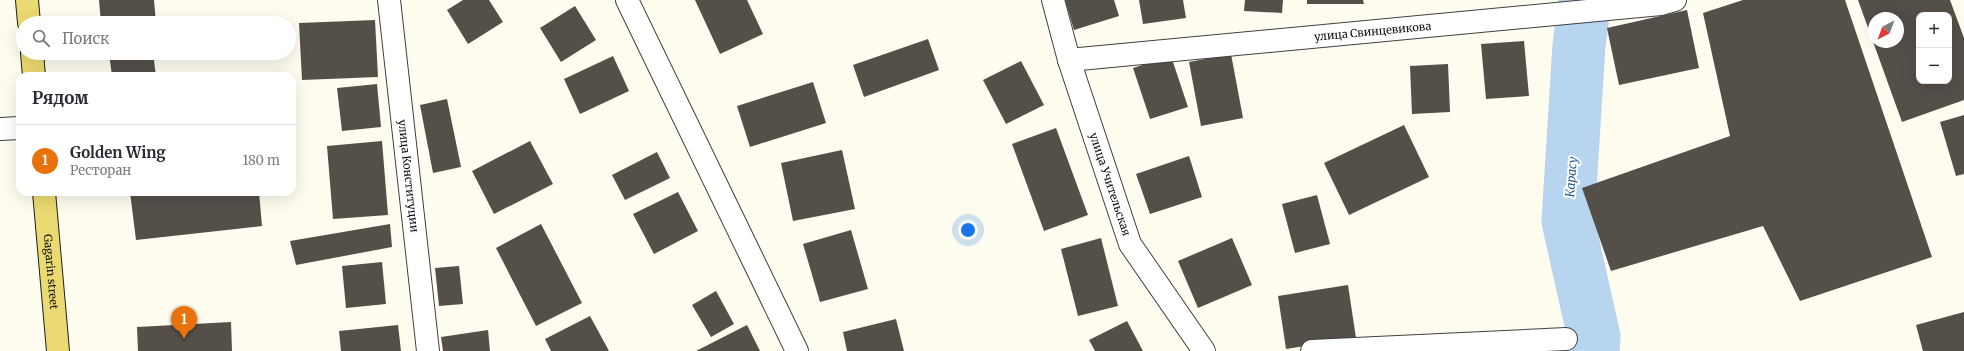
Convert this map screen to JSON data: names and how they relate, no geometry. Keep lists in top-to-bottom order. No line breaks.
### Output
{"streets":{"main road":["Gagarin street"],"street":["улица Свинцевикова","улица Конституции","улица Учительская"]},"crossings":[["улица Свинцевикова","улица Учительская"]],"water":["Карасу"],"north":"bottom left","page":{"map_buttons":["+","−"],"search":"Поиск","heading":"Рядом","list":[{"mark":"1","name":"Golden Wing","note":"Ресторан","value":"180 m"}],"pins":"1"}}
